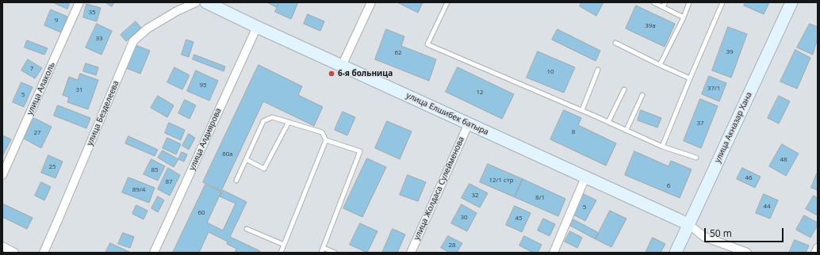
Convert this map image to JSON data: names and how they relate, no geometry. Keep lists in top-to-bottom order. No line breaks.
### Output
{"streets":{"street":["улица Алаколь","улица Безделеева","улица Елшибек батыра","улица Акназар Хана","улица Алдиярова","улица Жолдаса Сулейменова"]},"crossings":[["улица Елшибек батыра","улица Акназар Хана"],["улица Елшибек батыра","улица Алдиярова"],["улица Елшибек батыра","улица Жолдаса Сулейменова"]],"places":["6-я больница"],"house_numbers":["35","9","39а","33","39","62","7","10","95","37/1","31","12","5","37","8","27","60а","48","25","85","46","12/1 стр","87","6","89/4","32","8/1","44","5","60","30","45","28"],"scale_bar":"50 m"}
